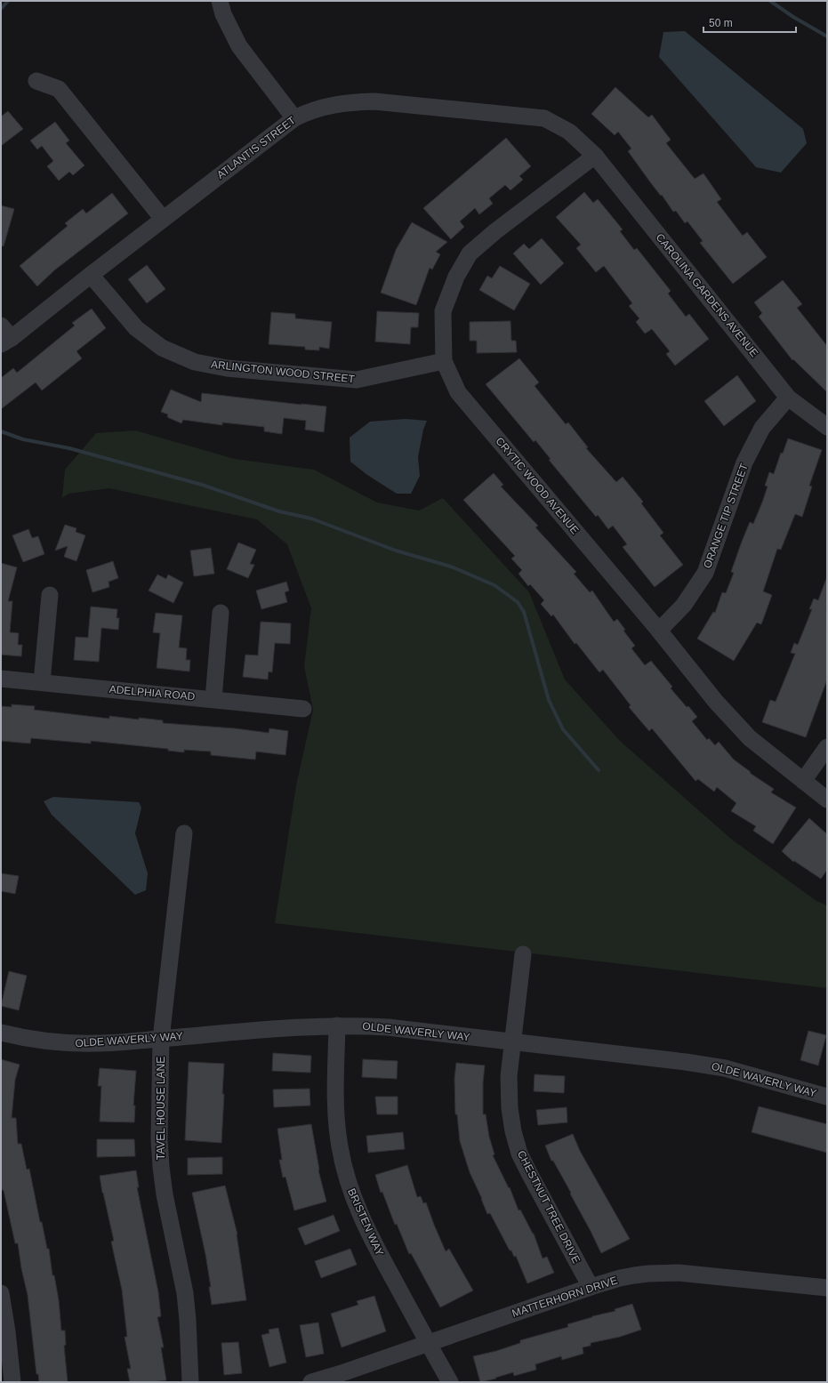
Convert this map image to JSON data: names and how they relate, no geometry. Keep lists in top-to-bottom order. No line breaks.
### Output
{"streets":{"street":["ATLANTIS STREET","CAROLINA GARDENS AVENUE","ARLINGTON WOOD STREET","CRYTIC WOOD AVENUE","ORANGE TIP STREET","ADELPHIA ROAD","OLDE WAVERLY WAY","TAVEL HOUSE LANE","CHESTNUT TREE DRIVE","BRISTEN WAY","MATTERHORN DRIVE"]},"crossings":[["ATLANTIS STREET","CAROLINA GARDENS AVENUE"],["ATLANTIS STREET","ARLINGTON WOOD STREET"],["ATLANTIS STREET","CRYTIC WOOD AVENUE"],["CAROLINA GARDENS AVENUE","CRYTIC WOOD AVENUE"],["CAROLINA GARDENS AVENUE","ORANGE TIP STREET"],["ARLINGTON WOOD STREET","CRYTIC WOOD AVENUE"],["CRYTIC WOOD AVENUE","ORANGE TIP STREET"],["OLDE WAVERLY WAY","TAVEL HOUSE LANE"],["OLDE WAVERLY WAY","CHESTNUT TREE DRIVE"],["OLDE WAVERLY WAY","BRISTEN WAY"],["CHESTNUT TREE DRIVE","MATTERHORN DRIVE"],["BRISTEN WAY","MATTERHORN DRIVE"]],"scale_bar":"50 m"}
